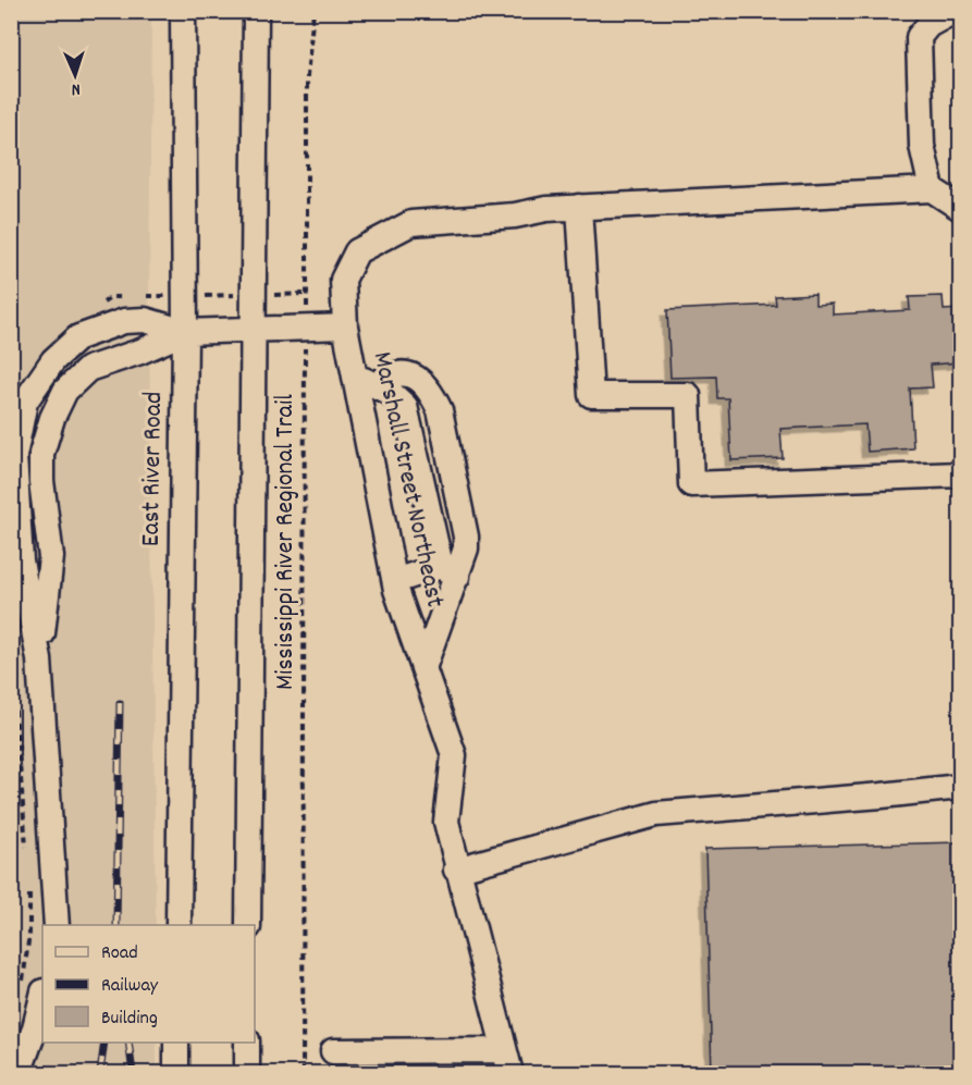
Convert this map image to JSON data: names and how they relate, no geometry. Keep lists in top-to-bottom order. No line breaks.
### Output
{"streets":{"street":["East River Road","Marshall Street Northeast"],"path":["Mississippi River Regional Trail"]},"crossings":[["East River Road","Marshall Street Northeast"],["Marshall Street Northeast","Mississippi River Regional Trail"]],"legend":["Road","Railway","Building"],"north":"bottom"}
